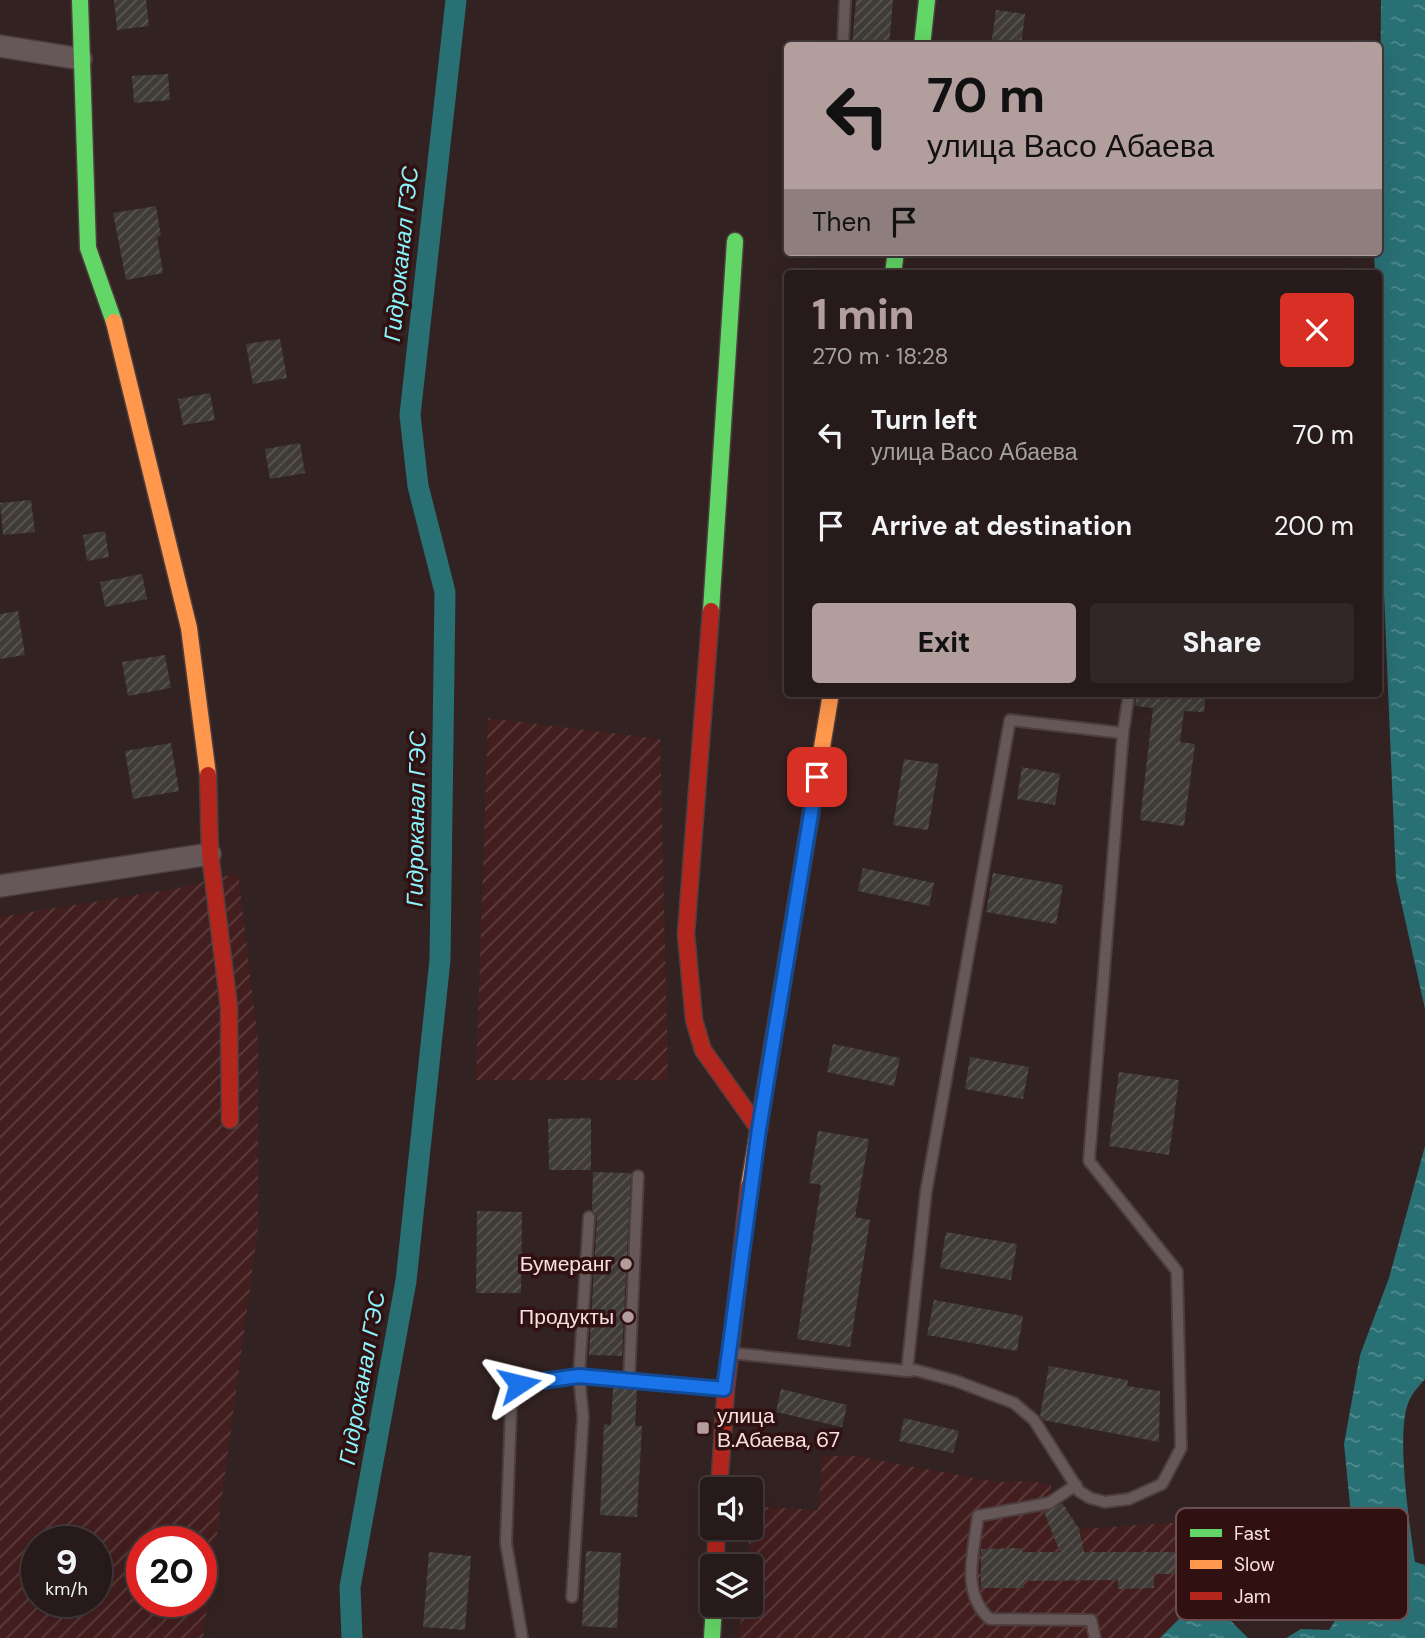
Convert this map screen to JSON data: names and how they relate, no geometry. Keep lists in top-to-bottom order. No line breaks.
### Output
{"water":["Гидроканал ГЭС"],"places":{"other":["Бумеранг","Продукты"],"transit":["улица В.Абаева, 67"]},"legend":["Fast","Slow","Jam"],"page":{"turn":["70 m","улица Васо Абаева"],"then":"Then","heading":["1 min","270 m · 18:28"],"list":[{"name":"Turn left","note":"улица Васо Абаева","value":"70 m"},{"name":"Arrive at destination","value":"200 m"}],"buttons":["Exit","Share"],"speed":"9 km/h","limit":"20"}}
